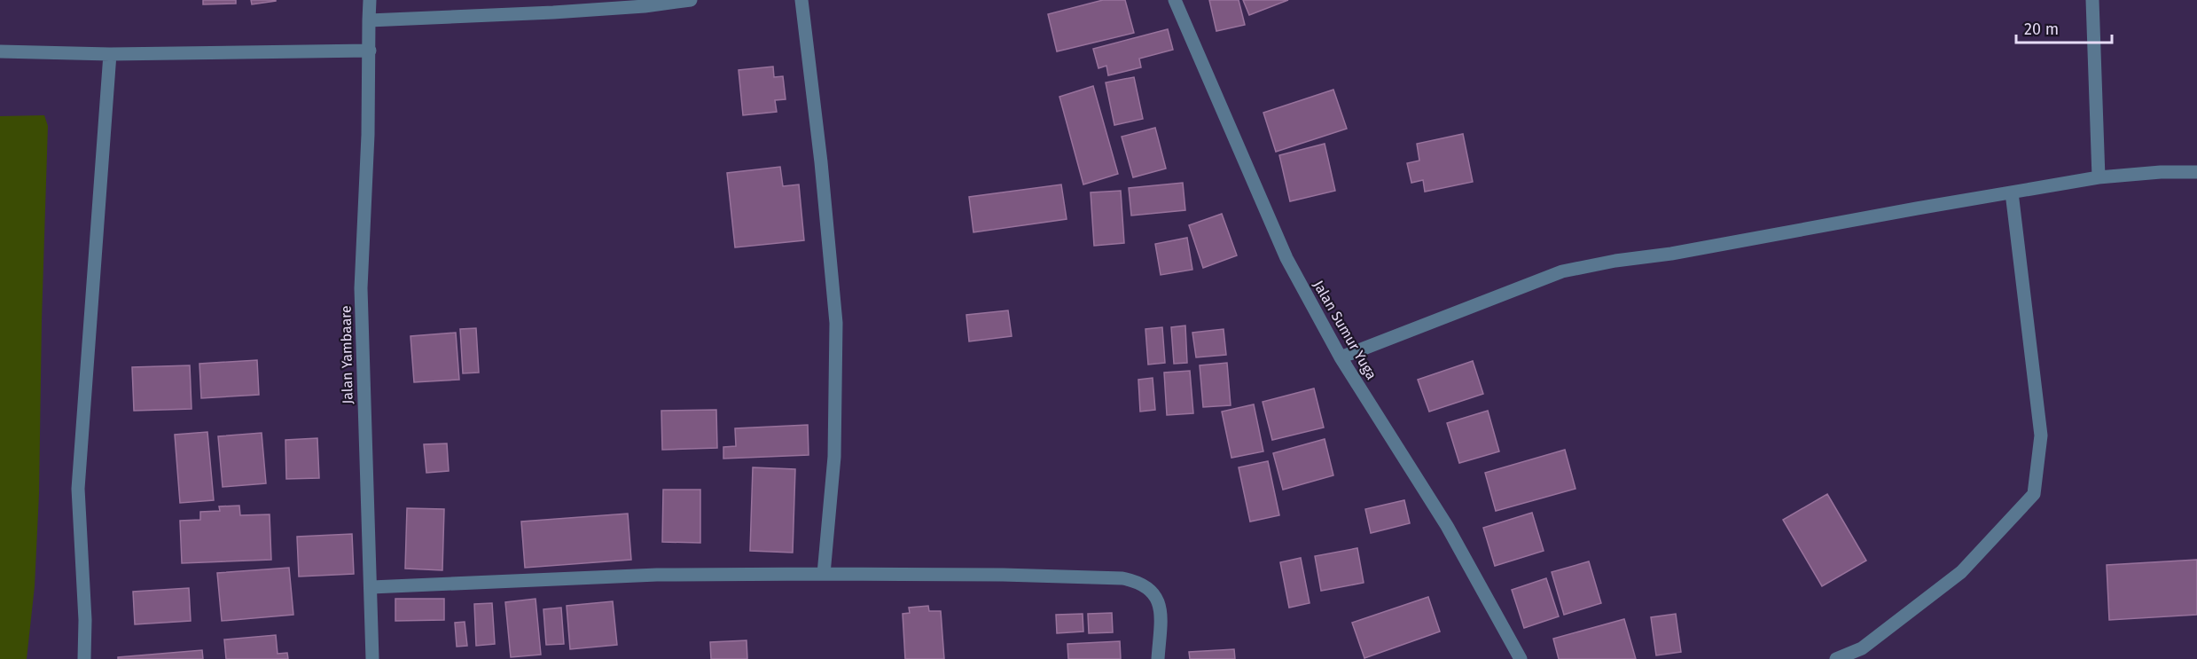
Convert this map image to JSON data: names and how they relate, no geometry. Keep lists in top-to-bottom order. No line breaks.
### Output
{"streets":{"street":["Jalan Sumur Yuga","Jalan Yambaare"]},"scale_bar":"20 m"}
